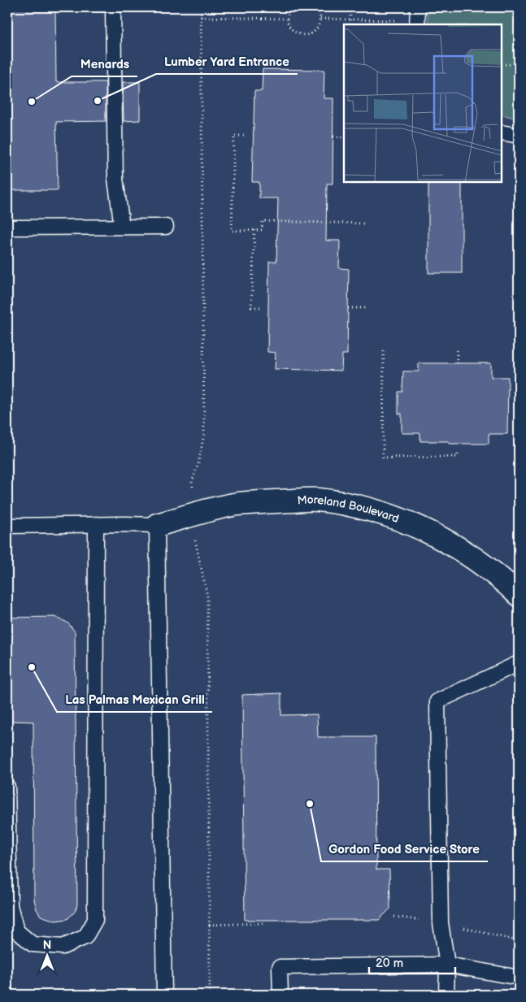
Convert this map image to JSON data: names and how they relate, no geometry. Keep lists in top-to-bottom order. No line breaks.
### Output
{"streets":{"street":["Moreland Boulevard"]},"places":["Lumber Yard Entrance","Menards","Las Palmas Mexican Grill","Gordon Food Service Store"],"scale_bar":"20 m","north":"top"}
